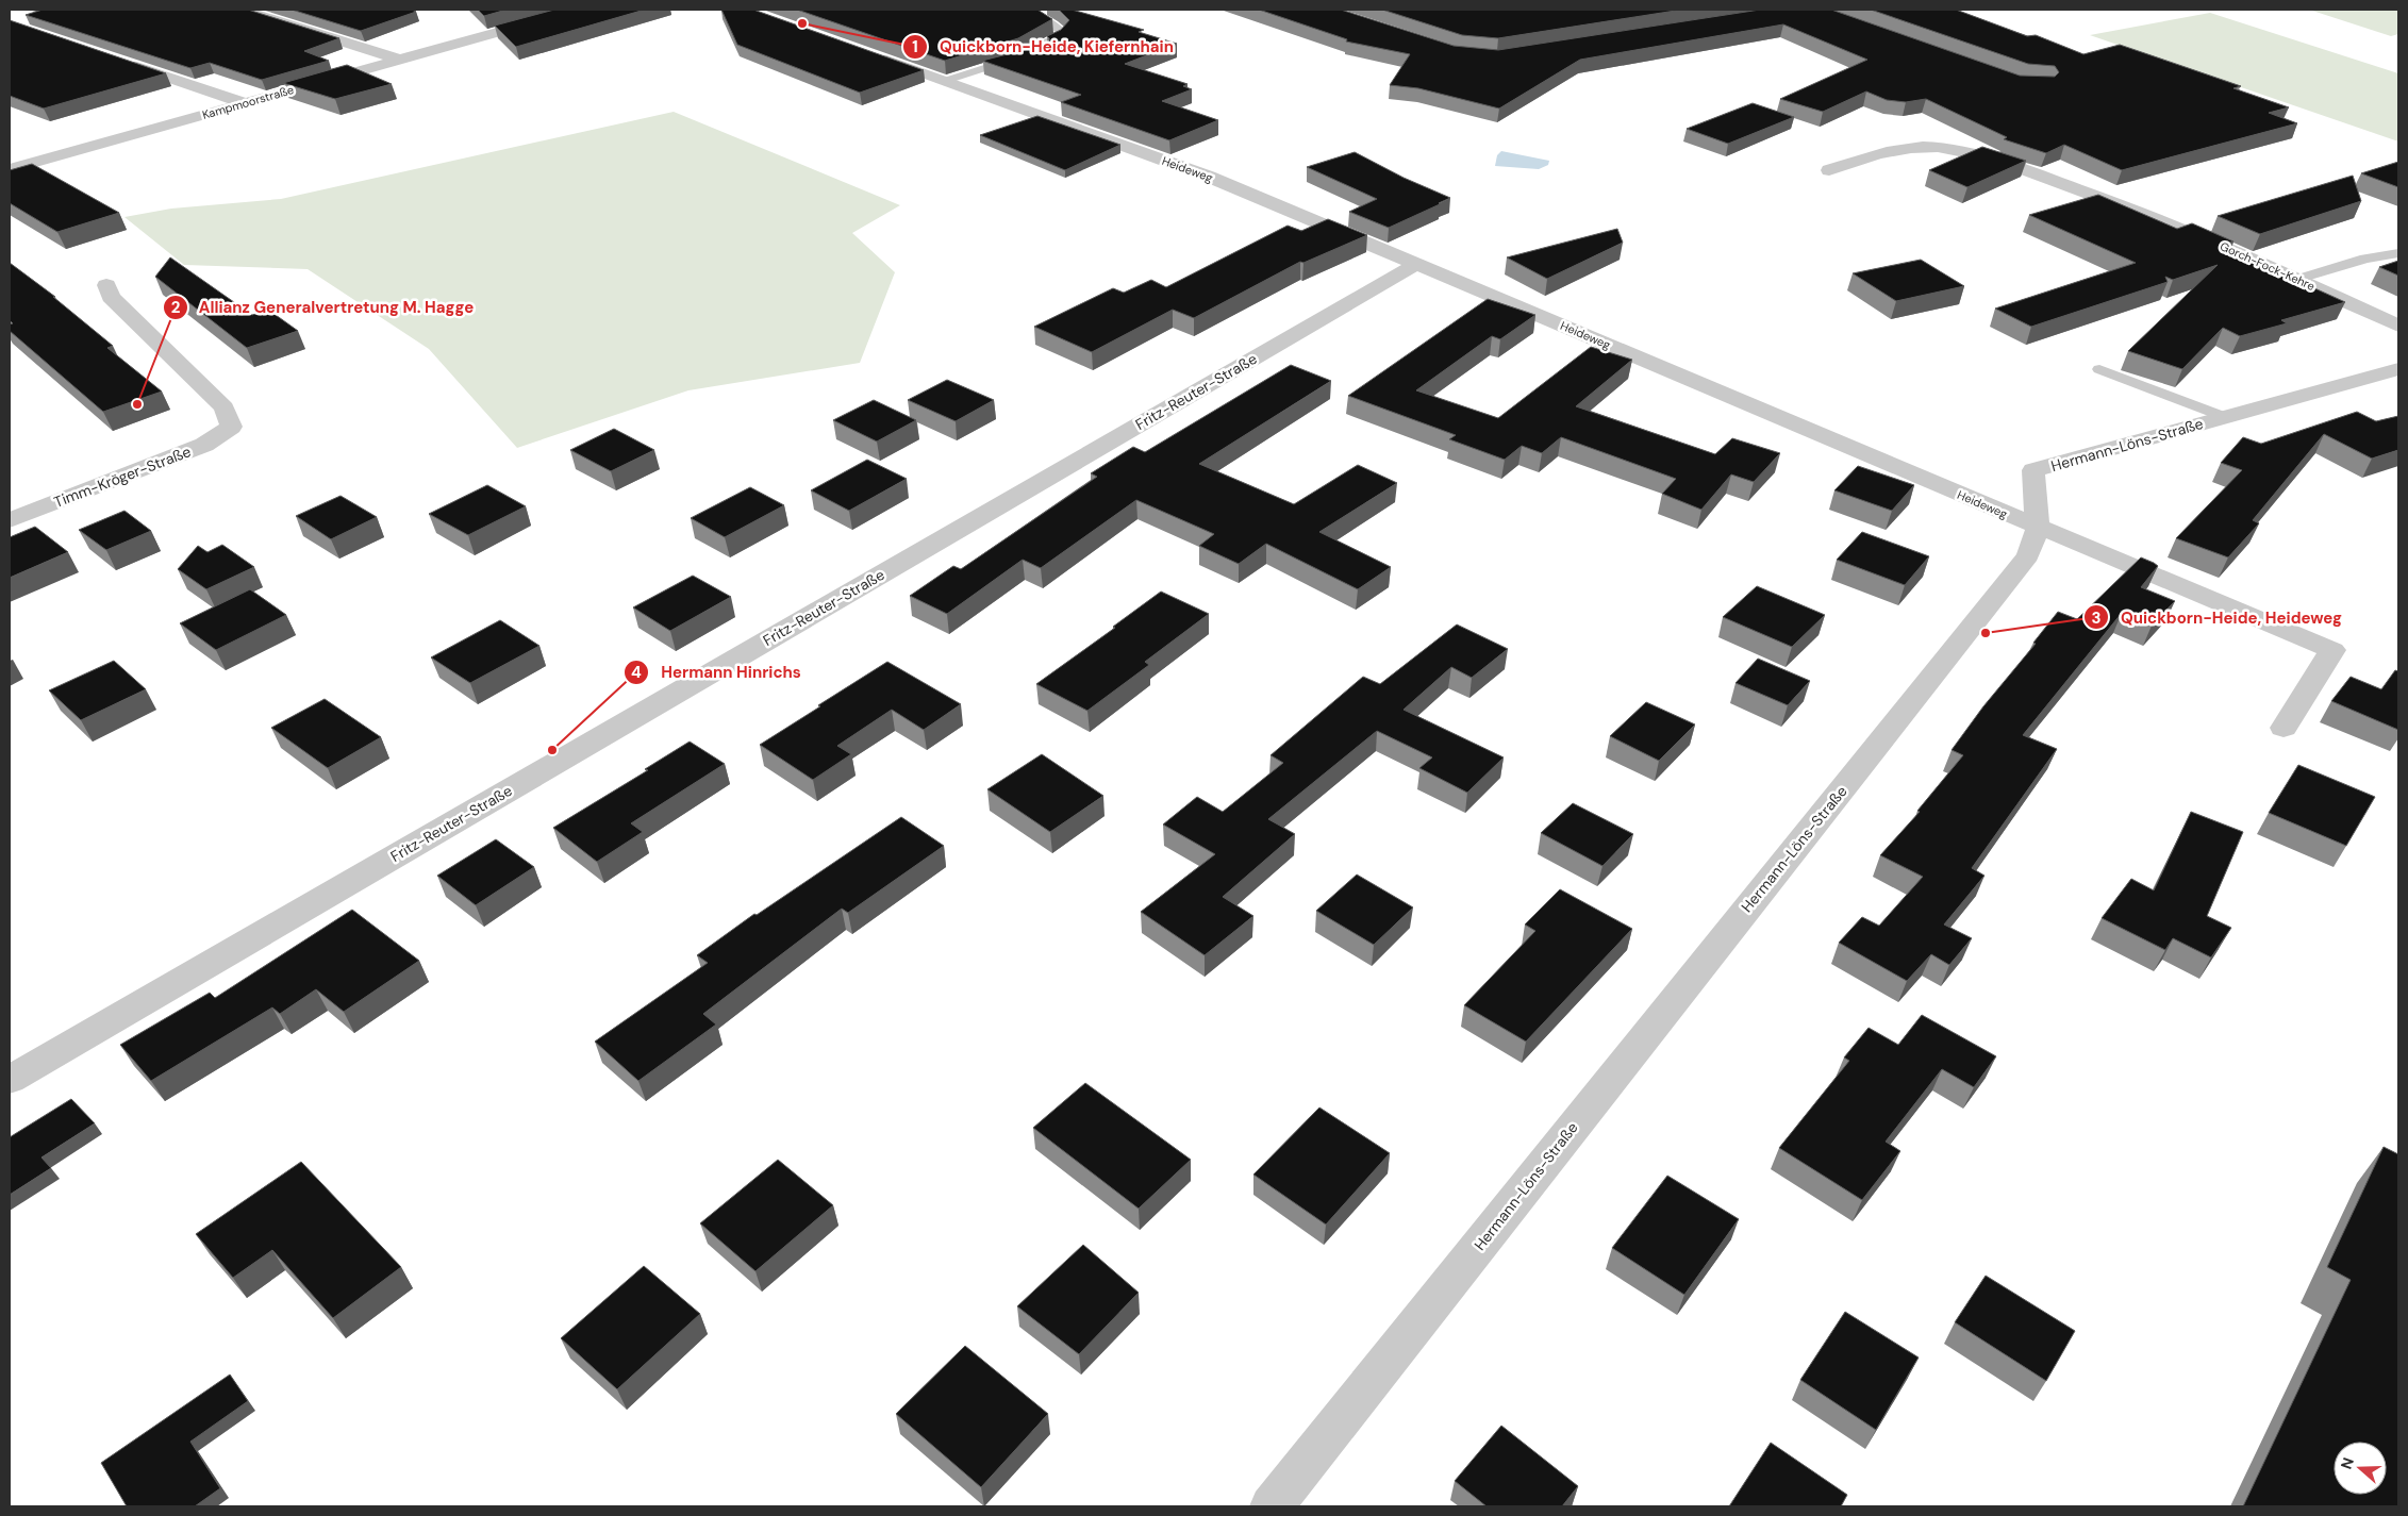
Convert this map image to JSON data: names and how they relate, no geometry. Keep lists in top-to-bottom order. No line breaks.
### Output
{"streets":{"street":["Kampmoorstraße","Heideweg","Gorch-Fock-Kehre","Fritz-Reuter-Straße","Hermann-Löns-Straße","Timm-Kröger-Straße"]},"crossings":[["Heideweg","Fritz-Reuter-Straße"],["Heideweg","Hermann-Löns-Straße"]],"places":["Quickborn-Heide, Kiefernhain","Allianz Generalvertretung M. Hagge","Quickborn-Heide, Heideweg","Hermann Hinrichs"],"north":"left"}
